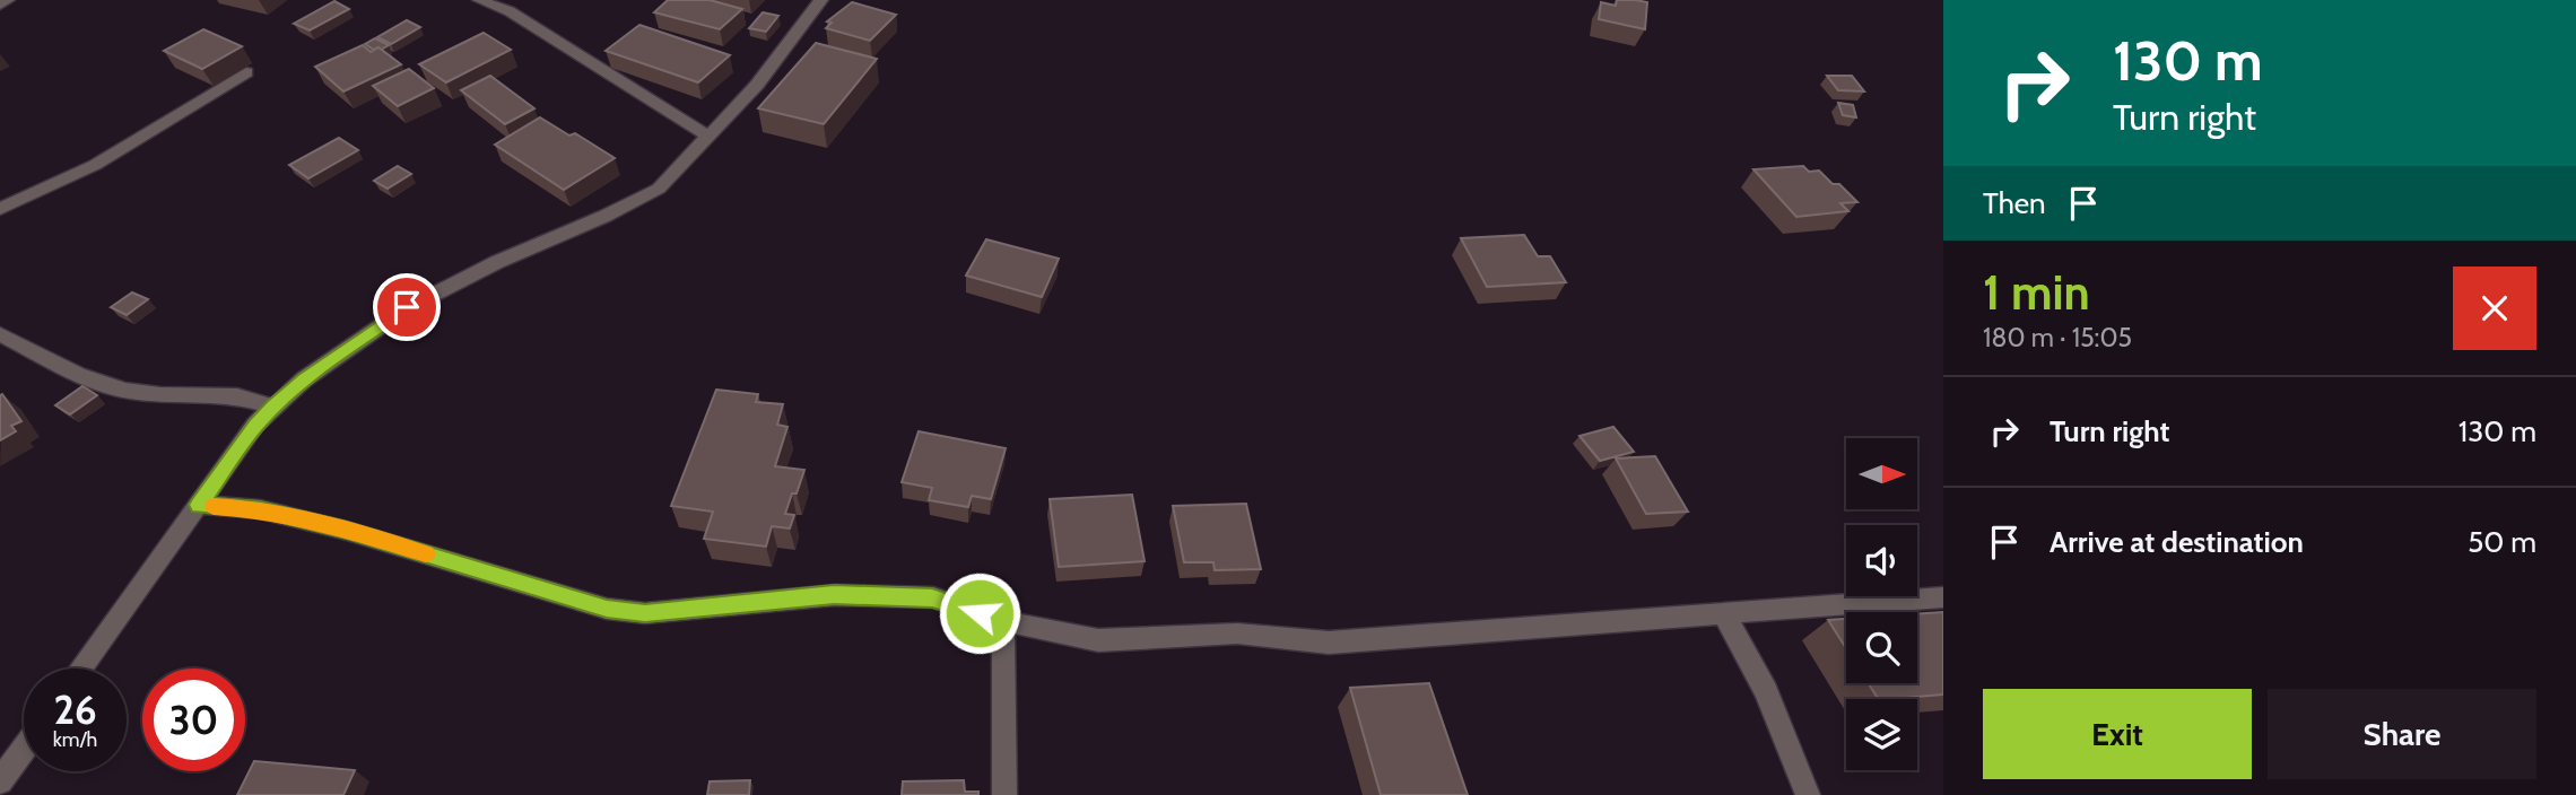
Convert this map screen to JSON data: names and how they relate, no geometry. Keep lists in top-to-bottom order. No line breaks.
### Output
{"north":"right","page":{"turn":["130 m","Turn right"],"then":"Then","heading":["1 min","180 m · 15:05"],"list":[{"name":"Turn right","value":"130 m"},{"name":"Arrive at destination","value":"50 m"}],"speed":"26 km/h","limit":"30","buttons":["Exit","Share"]}}
